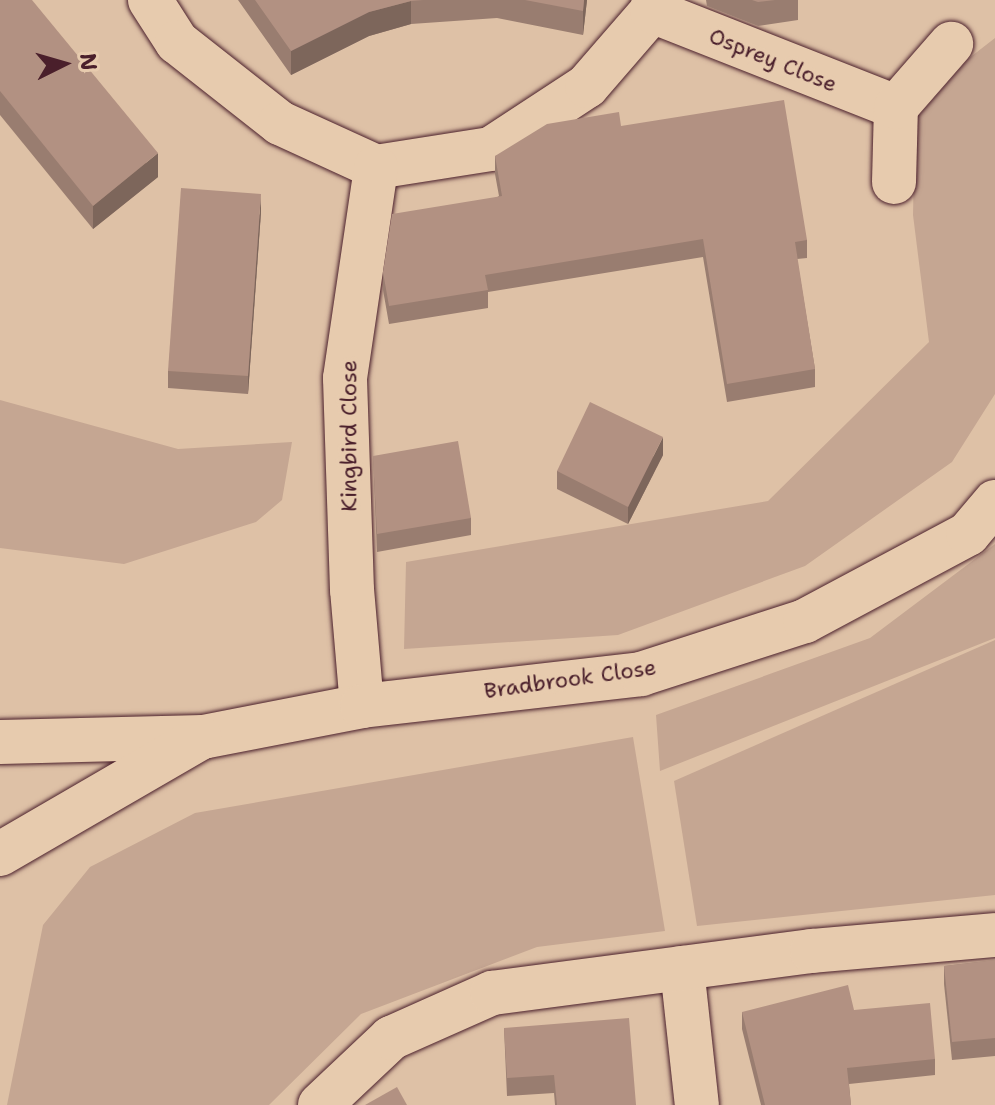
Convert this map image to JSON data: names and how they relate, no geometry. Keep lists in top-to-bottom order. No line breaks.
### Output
{"streets":{"street":["Osprey Close","Kingbird Close","Bradbrook Close"]},"crossings":[["Kingbird Close","Bradbrook Close"]],"north":"right"}
